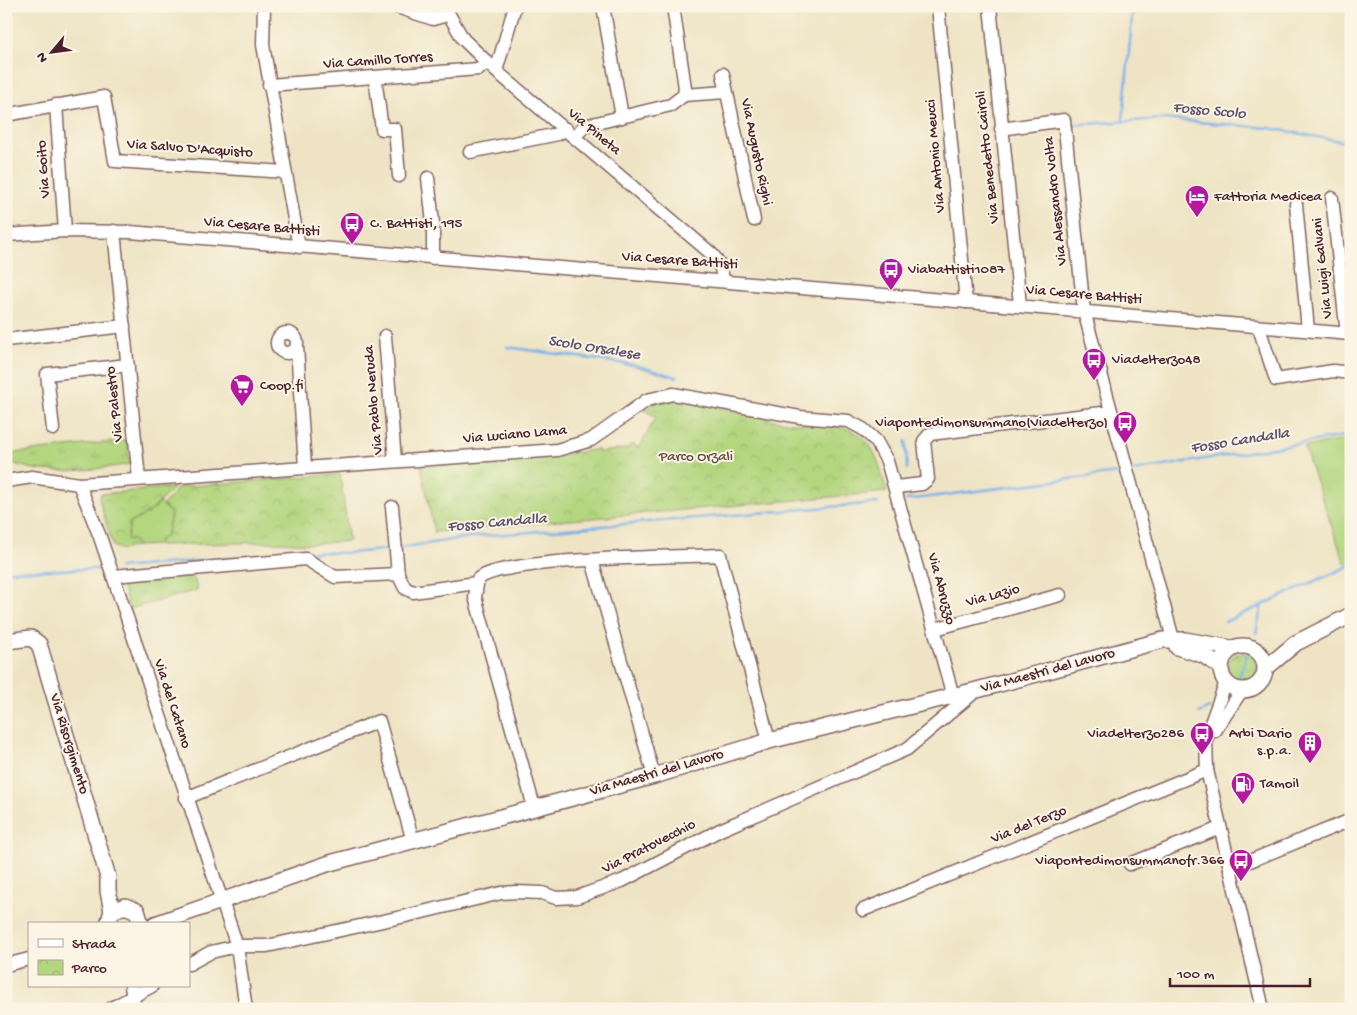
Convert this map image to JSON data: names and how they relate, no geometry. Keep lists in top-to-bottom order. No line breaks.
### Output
{"streets":{"main road":["Via Maestri del Lavoro","Via Risorgimento"],"street":["Via Camillo Torres","Via Pineta","Via Salvo D'Acquisto","Via Augusto Righi","Via Antonio Meucci","Via Benedetto Cairoli","Via Goito","Via Alessandro Volta","Via Cesare Battisti","Via Luigi Galvani","Via Pablo Neruda","Via Palestro","Via Luciano Lama","Via Abruzzo","Via Lazio","Via del Catano","Via del Terzo","Via Pratovecchio"]},"crossings":[["Via Camillo Torres","Via Pineta"],["Via Pineta","Via Cesare Battisti"],["Via Salvo D'Acquisto","Via Goito"],["Via Antonio Meucci","Via Cesare Battisti"],["Via Benedetto Cairoli","Via Alessandro Volta"],["Via Benedetto Cairoli","Via Cesare Battisti"],["Via Goito","Via Cesare Battisti"],["Via Alessandro Volta","Via Cesare Battisti"],["Via Cesare Battisti","Via Luigi Galvani"],["Via Cesare Battisti","Via Palestro"],["Via Pablo Neruda","Via Luciano Lama"],["Via Palestro","Via Luciano Lama"],["Via Luciano Lama","Via Abruzzo"],["Via Luciano Lama","Via del Catano"],["Via Abruzzo","Via Lazio"],["Via Abruzzo","Via Maestri del Lavoro"],["Via Maestri del Lavoro","Via del Catano"],["Via Maestri del Lavoro","Via Risorgimento"],["Via Maestri del Lavoro","Via Pratovecchio"],["Via del Catano","Via Pratovecchio"]],"water":["Fosso Scolo","Scolo Orsalese","Fosso Candalla"],"parks":["Parco Orzali"],"places":{"hotel":["Fattoria Medicea"],"bus stop":["C. Battisti, 195","Viabattisti1087","Viadelterzo48","Viapontedimonsummano(Viadelterzo)","Viadelterzo286","Viapontedimonsummanofr.366"],"supermarket":["Coop.fi"],"building":["Arbi Dario s.p.a."],"fuel station":["Tamoil"]},"legend":["Strada","Parco"],"scale_bar":"100 m","north":"bottom left"}
